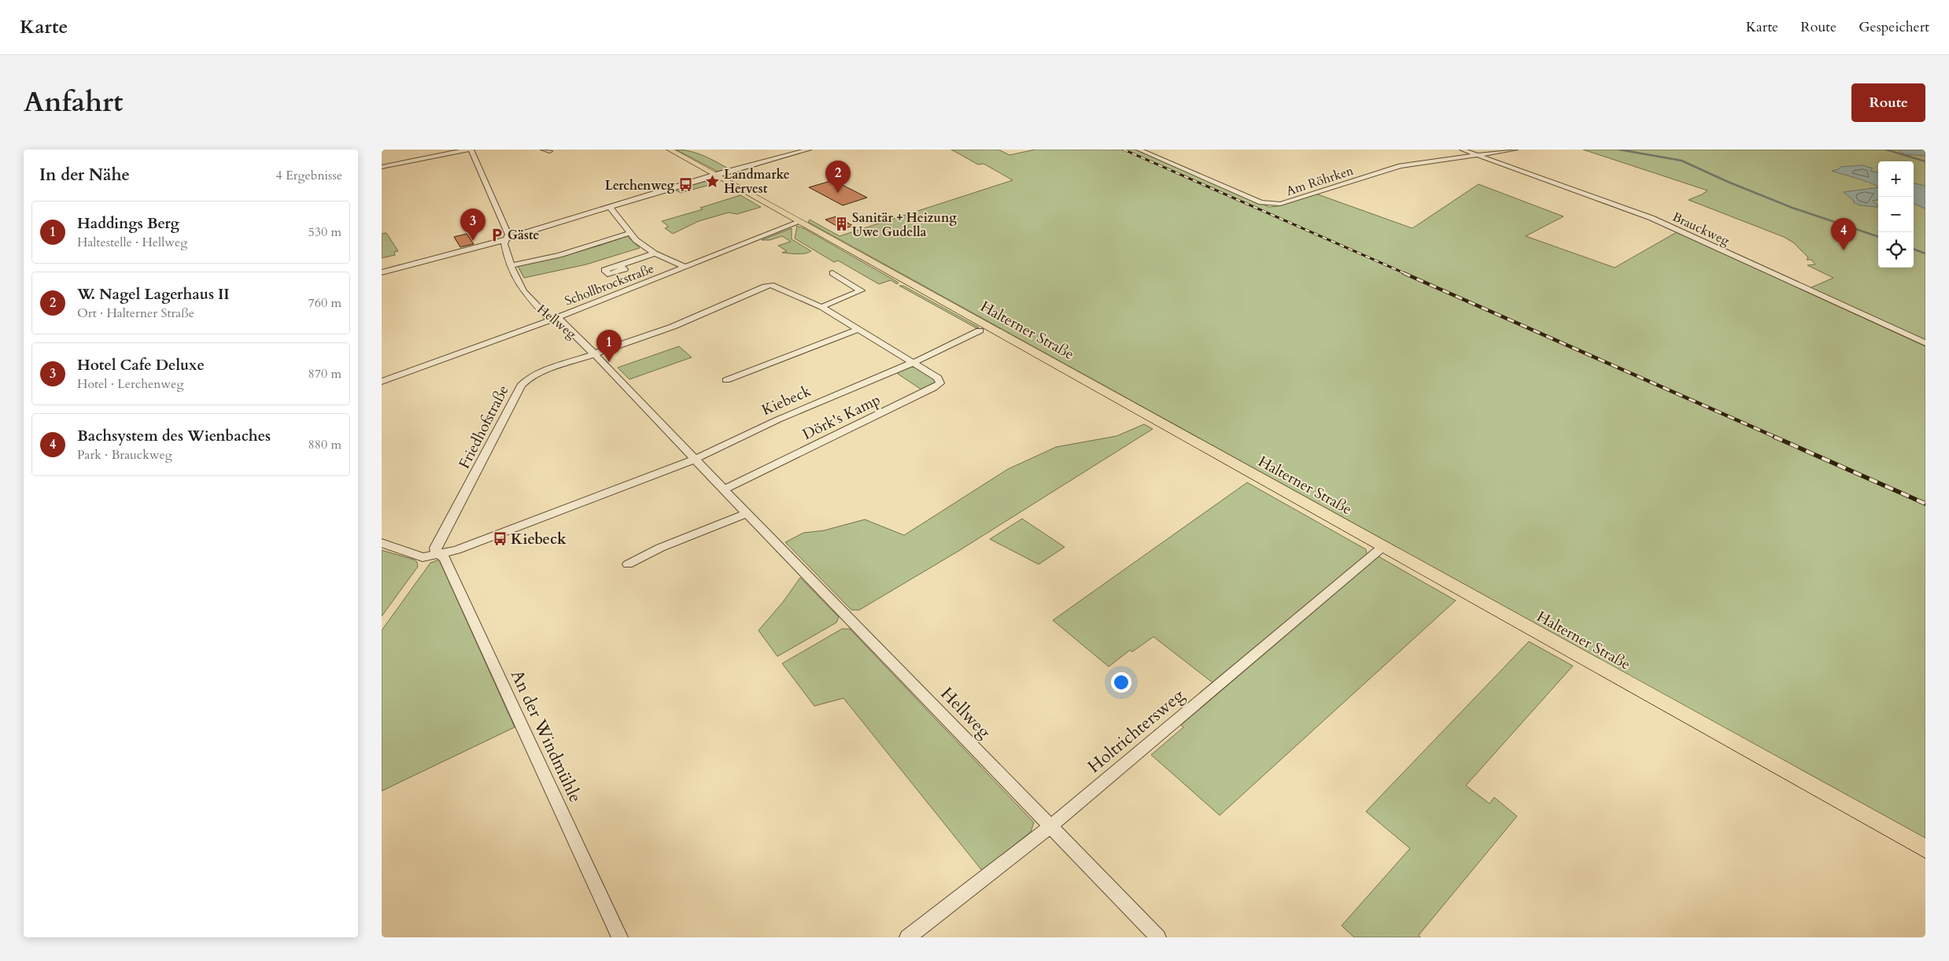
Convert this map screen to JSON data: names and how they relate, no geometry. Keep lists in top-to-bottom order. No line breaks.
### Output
{"streets":{"main road":["Halterner Straße"],"street":["Am Röhrken","Brauckweg","Schollbrockstraße","Hellweg","Kiebeck","Dörk's Kamp","Friedhofstraße","Holtrichtersweg","An der Windmühle"]},"crossings":[["Am Röhrken","Brauckweg"],["Schollbrockstraße","Hellweg"],["Schollbrockstraße","Halterner Straße"],["Hellweg","Kiebeck"],["Hellweg","Dörk's Kamp"],["Hellweg","Friedhofstraße"],["Hellweg","Holtrichtersweg"],["Halterner Straße","Holtrichtersweg"],["Kiebeck","Dörk's Kamp"],["Kiebeck","Friedhofstraße"],["Kiebeck","An der Windmühle"],["Dörk's Kamp","Friedhofstraße"],["Friedhofstraße","An der Windmühle"]],"places":{"place":["Landmarke Hervest"],"bus stop":["Lerchenweg","Kiebeck"],"building":["Sanitär + Heizung Uwe Gudella"],"parking":["Gäste"]},"page":{"header":"Karte","nav":["Karte","Route","Gespeichert"],"title":"Anfahrt","buttons":"Route","heading":["In der Nähe","4 Ergebnisse"],"pins":["2","3","4","1"],"map_buttons":["+","−"],"list":[{"mark":"1","name":"Haddings Berg","note":"Haltestelle · Hellweg","value":"530 m"},{"mark":"2","name":"W. Nagel Lagerhaus II","note":"Ort · Halterner Straße","value":"760 m"},{"mark":"3","name":"Hotel Cafe Deluxe","note":"Hotel · Lerchenweg","value":"870 m"},{"mark":"4","name":"Bachsystem des Wienbaches","note":"Park · Brauckweg","value":"880 m"}]}}
